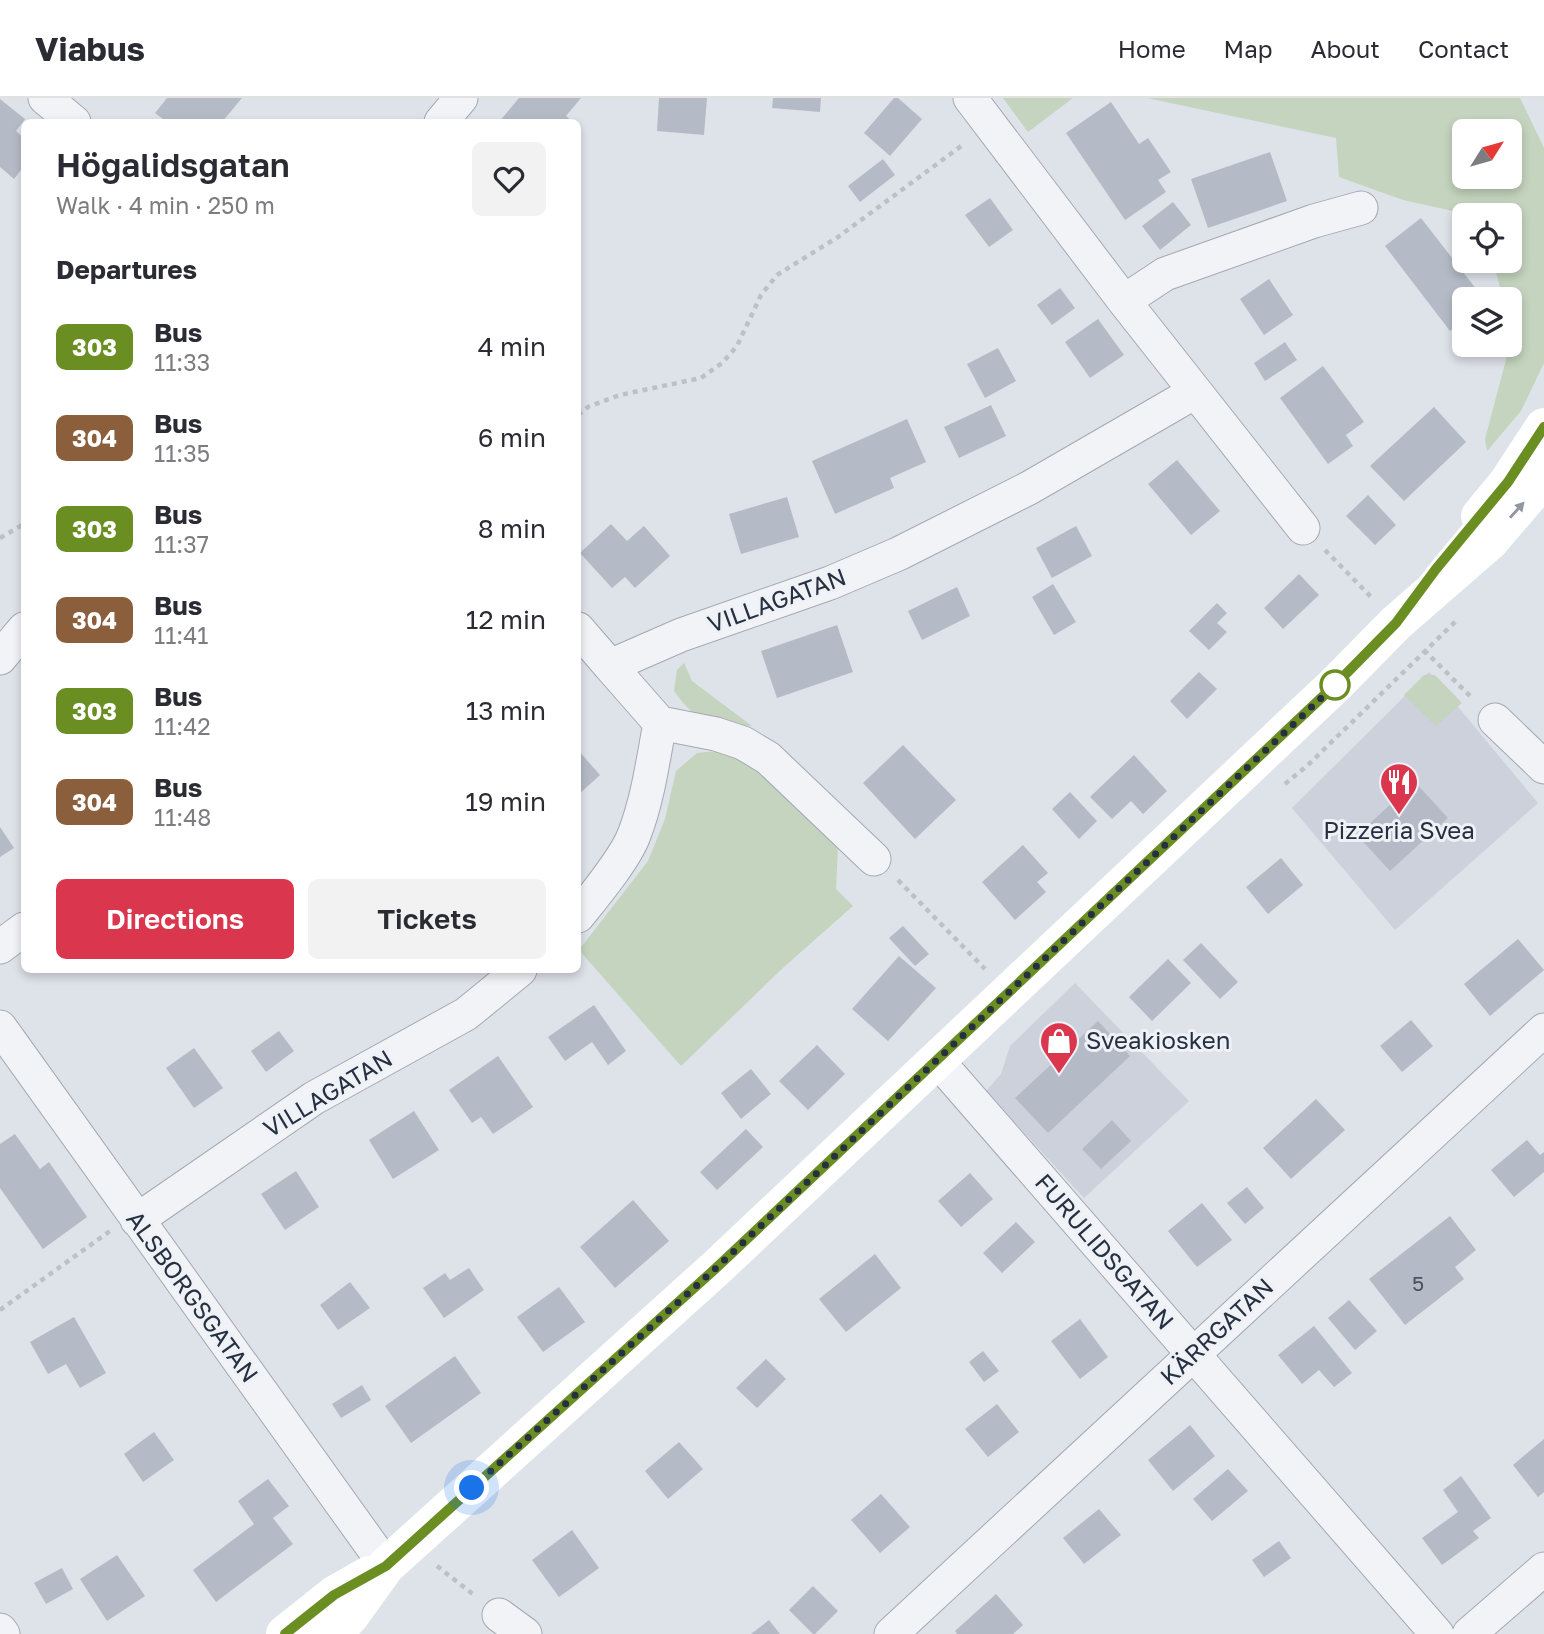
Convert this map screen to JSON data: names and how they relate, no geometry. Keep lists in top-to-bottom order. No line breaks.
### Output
{"streets":{"street":["VILLAGATAN","FURULIDSGATAN","ALSBORGSGATAN","KÄRRGATAN"]},"crossings":[["VILLAGATAN","ALSBORGSGATAN"],["FURULIDSGATAN","KÄRRGATAN"]],"places":{"restaurant":["Pizzeria Svea"],"shop":["Sveakiosken"]},"lines":["bus line 303"],"house_numbers":["5"],"north":"top right","page":{"header":"Viabus","nav":["Home","Map","About","Contact"],"heading":[["Högalidsgatan","Walk · 4 min · 250 m"],"Departures"],"list":[{"mark":"303","name":"Bus","note":"11:33","value":"4 min"},{"mark":"304","name":"Bus","note":"11:35","value":"6 min"},{"mark":"303","name":"Bus","note":"11:37","value":"8 min"},{"mark":"304","name":"Bus","note":"11:41","value":"12 min"},{"mark":"303","name":"Bus","note":"11:42","value":"13 min"},{"mark":"304","name":"Bus","note":"11:48","value":"19 min"}],"buttons":["Directions","Tickets"]}}
